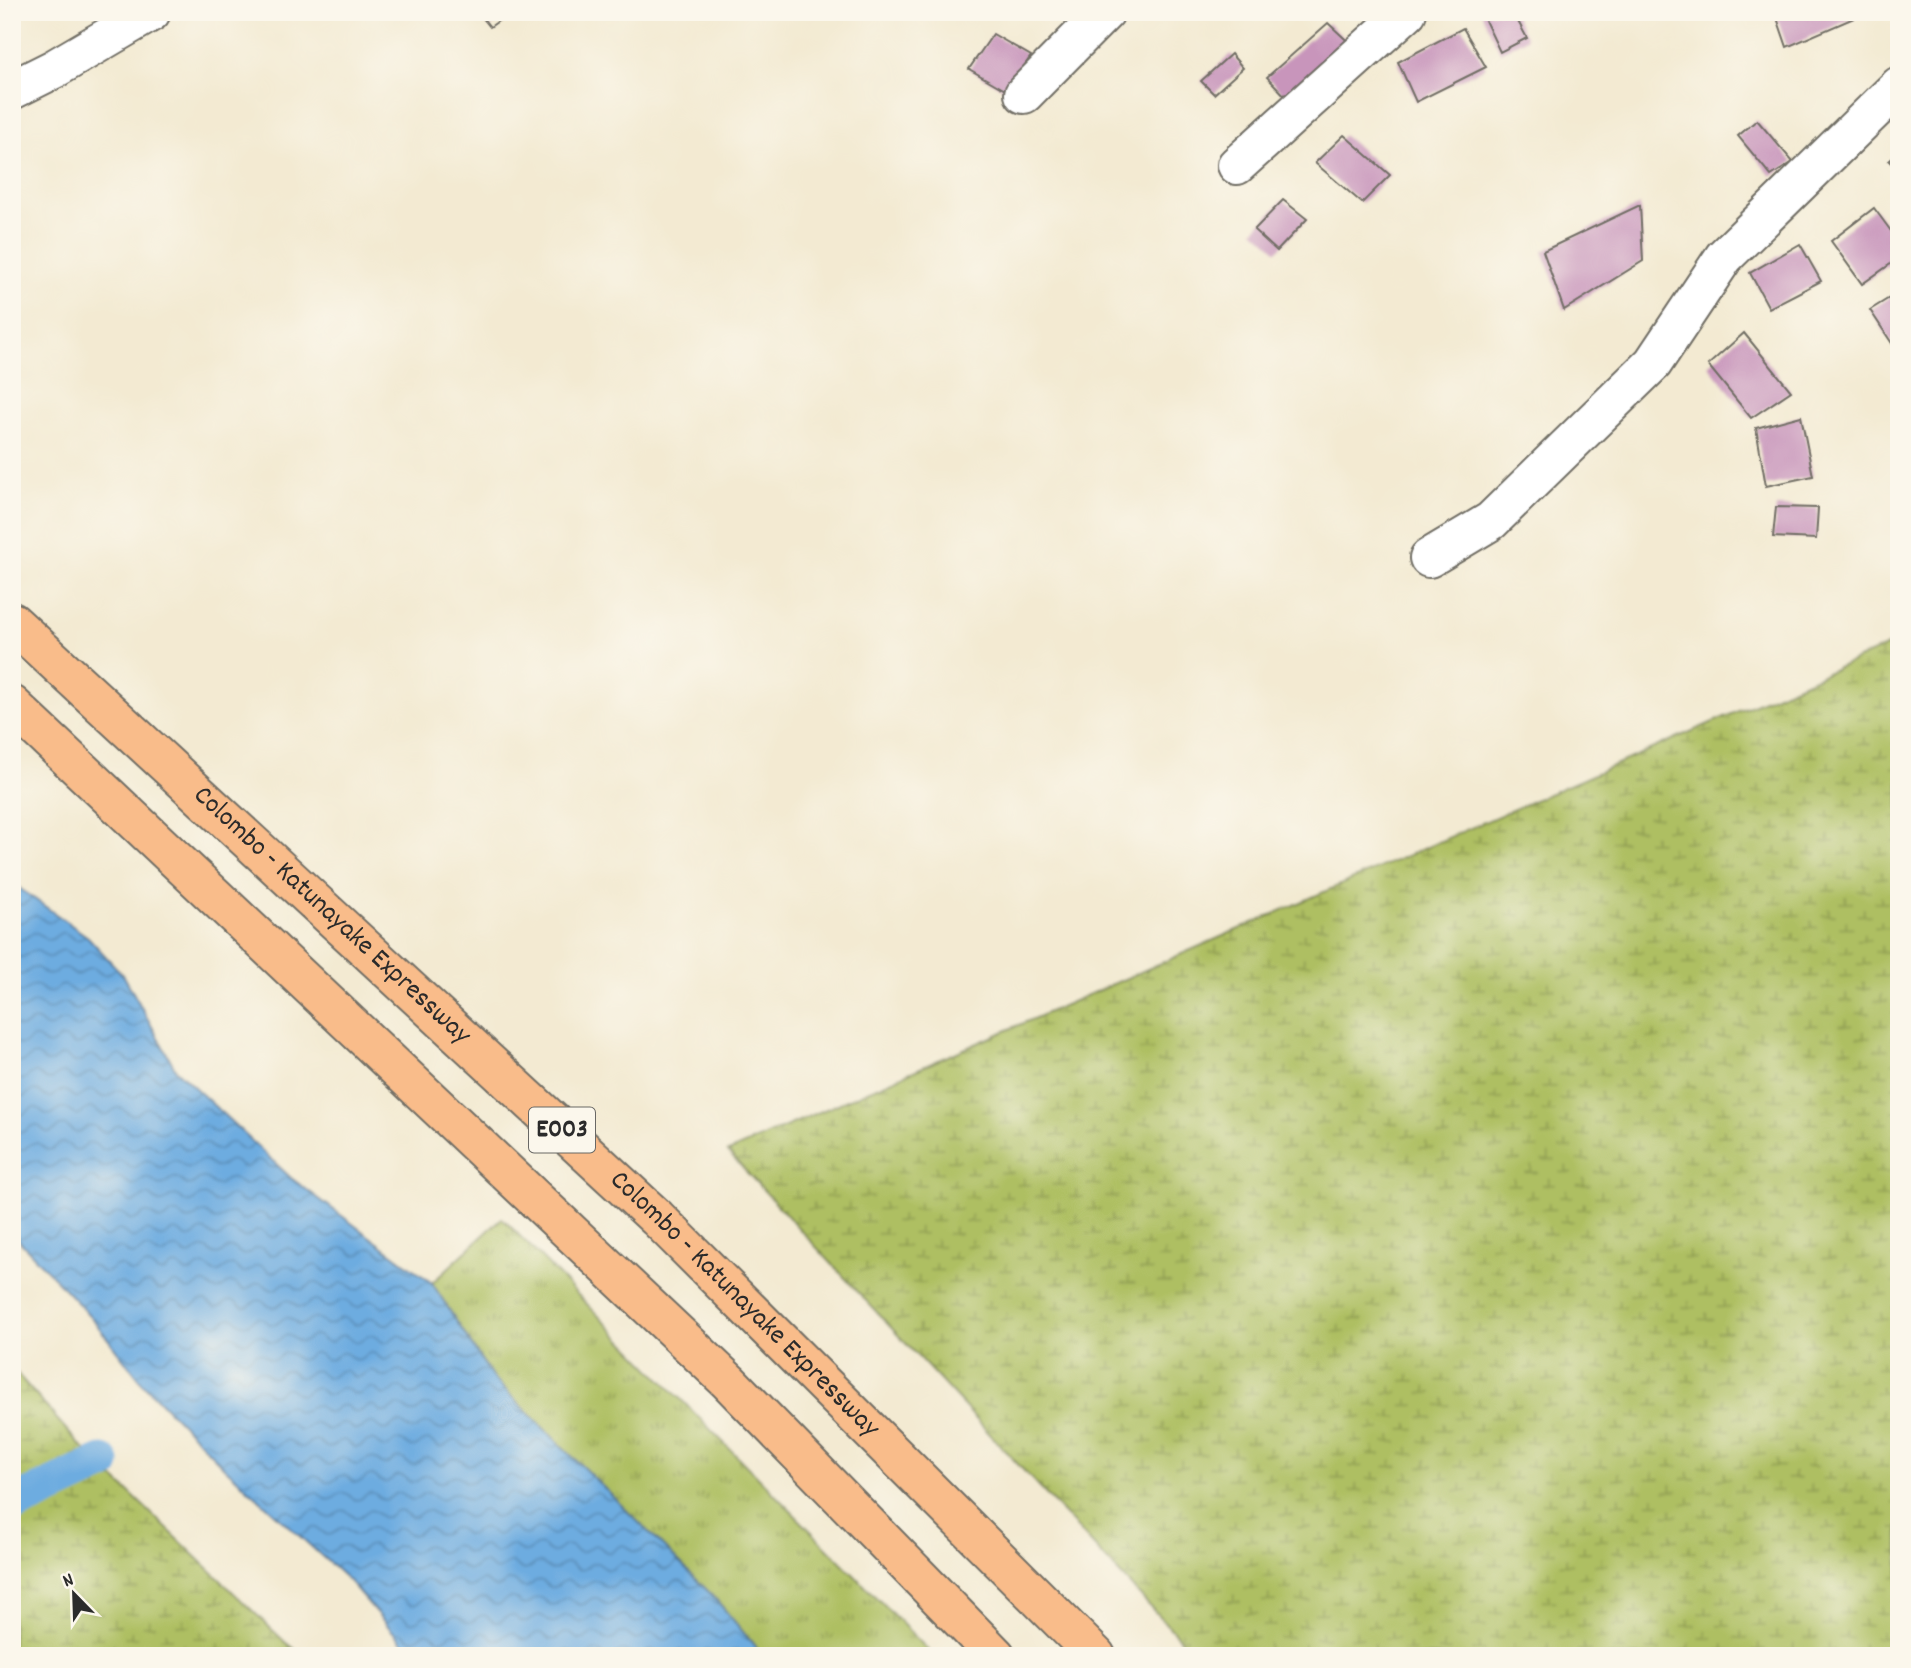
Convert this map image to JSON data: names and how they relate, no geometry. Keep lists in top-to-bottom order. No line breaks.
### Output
{"streets":{"highway":["Colombo - Katunayake Expressway","E003"]},"north":"top left"}
